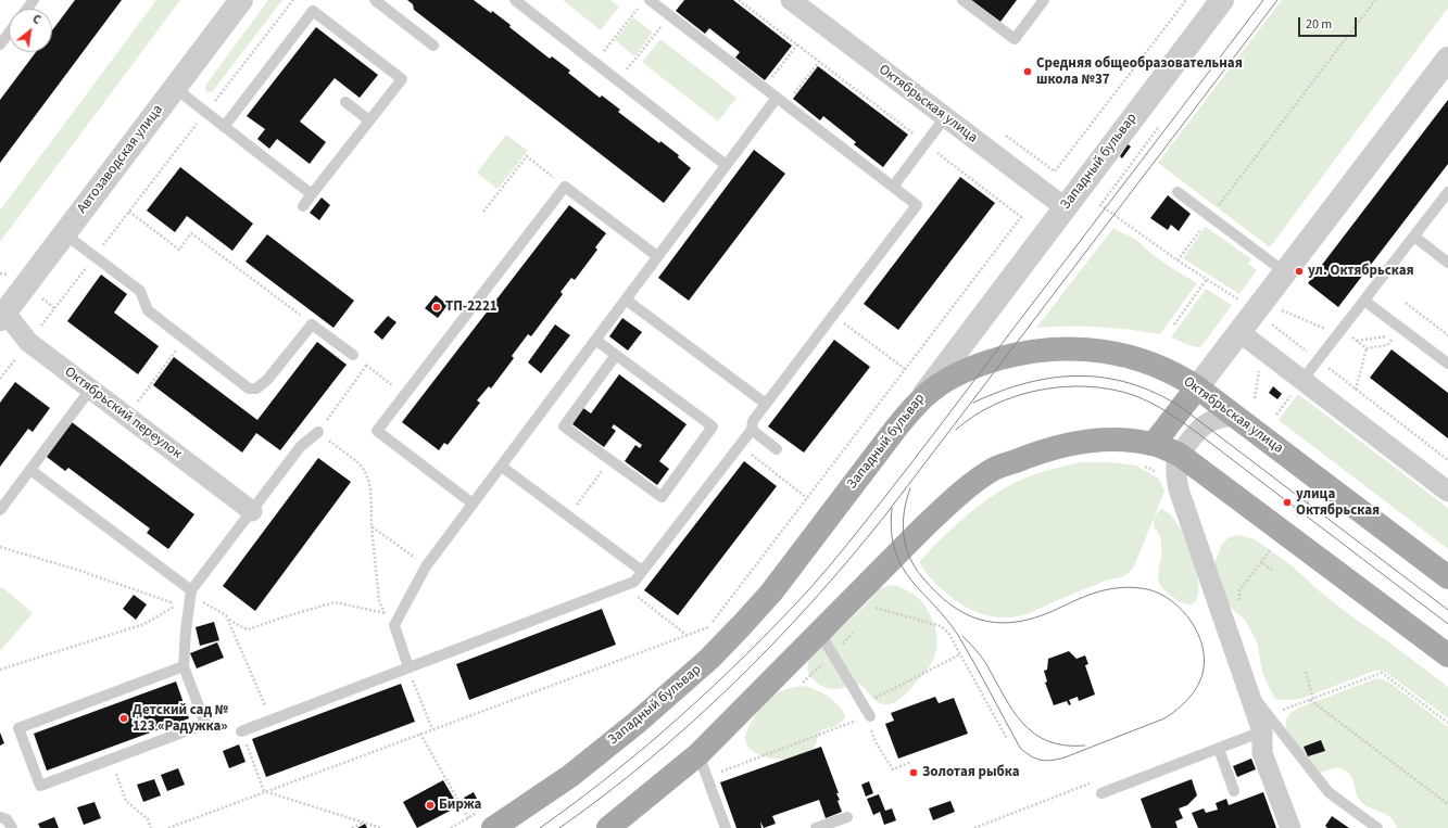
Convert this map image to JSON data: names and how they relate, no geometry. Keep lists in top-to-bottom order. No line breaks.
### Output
{"streets":{"main road":["Октябрьская улица","Западный бульвар"],"street":["Автозаводская улица","Октябрьский переулок"]},"crossings":[["Октябрьская улица","Западный бульвар"],["Автозаводская улица","Октябрьский переулок"]],"places":["Средняя общеобразовательная школа №37","ул. Октябрьская","ТП-2221","улица Октябрьская","Детский сад № 123 «Радужка»","Золотая рыбка","Биржа"],"scale_bar":"20 m","north":"top right"}
